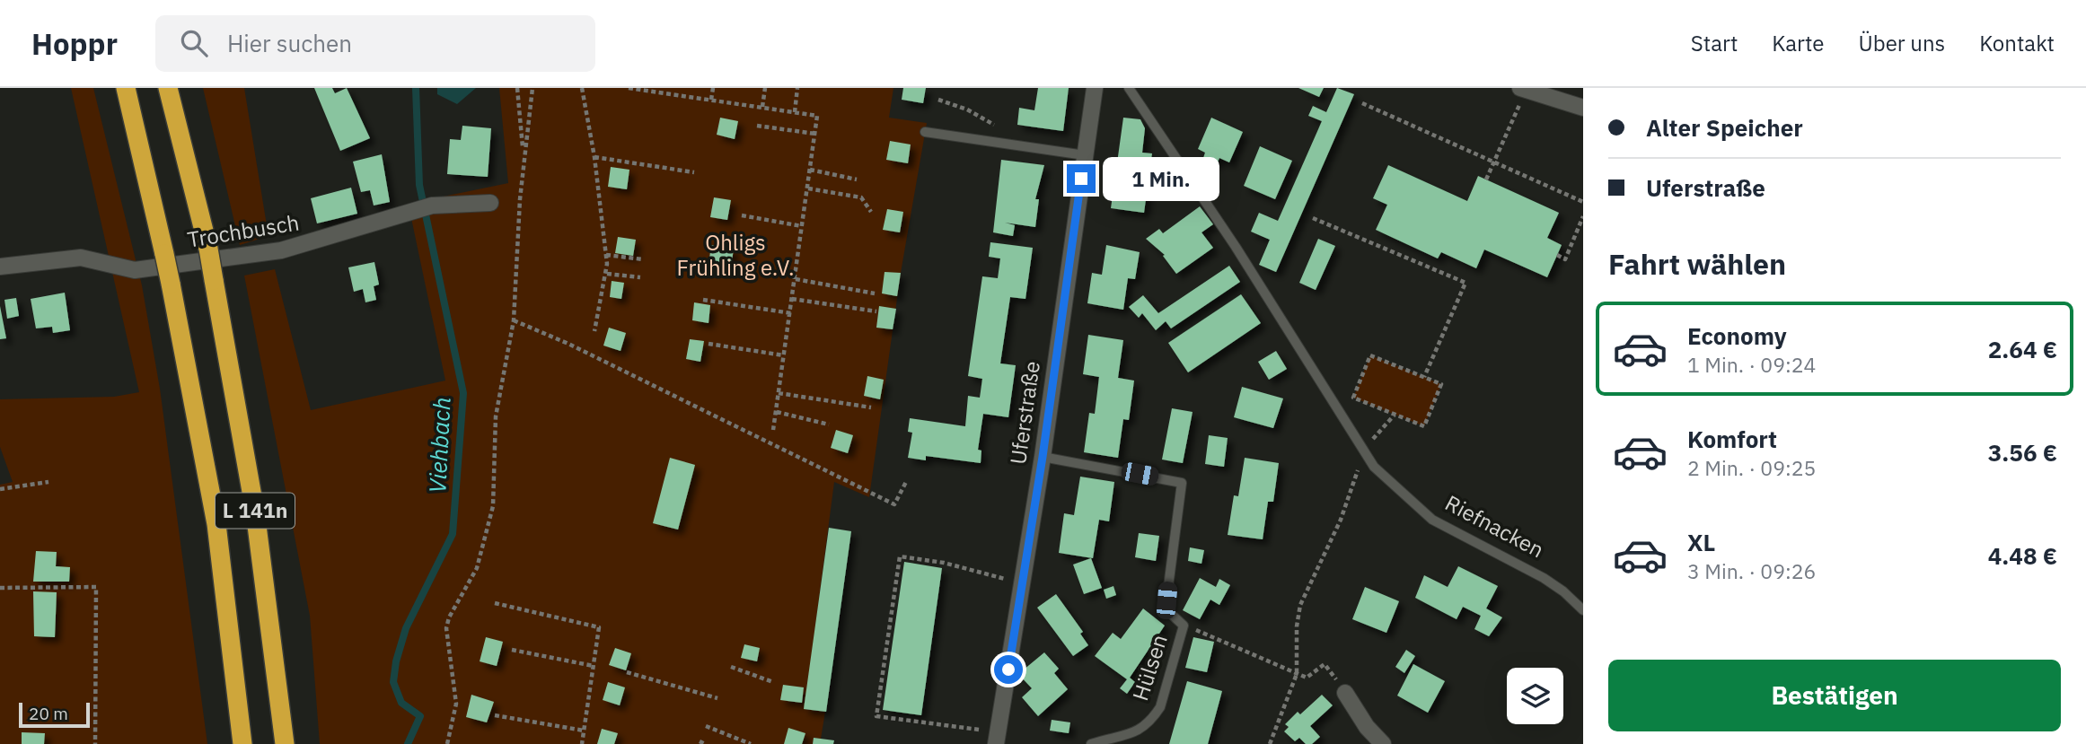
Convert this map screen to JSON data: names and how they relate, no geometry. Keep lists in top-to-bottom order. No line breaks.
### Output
{"streets":{"highway":["L 141n"],"street":["Trochbusch","Uferstraße"],"lane":["Riefnacken","Hülsen"]},"crossings":[["Uferstraße","Hülsen"]],"water":["Viehbach"],"parks":["Ohligs Frühling e.V."],"scale_bar":"20 m","page":{"header":"Hoppr","search":"Hier suchen","nav":["Start","Karte","Über uns","Kontakt"],"banner":["Alter Speicher","Uferstraße"],"bubble":"1 Min.","heading":"Fahrt wählen","list":[{"name":"Economy","note":"1 Min. · 09:24","value":"2.64 €"},{"name":"Komfort","note":"2 Min. · 09:25","value":"3.56 €"},{"name":"XL","note":"3 Min. · 09:26","value":"4.48 €"}],"buttons":"Bestätigen","scale":"20 m"}}
